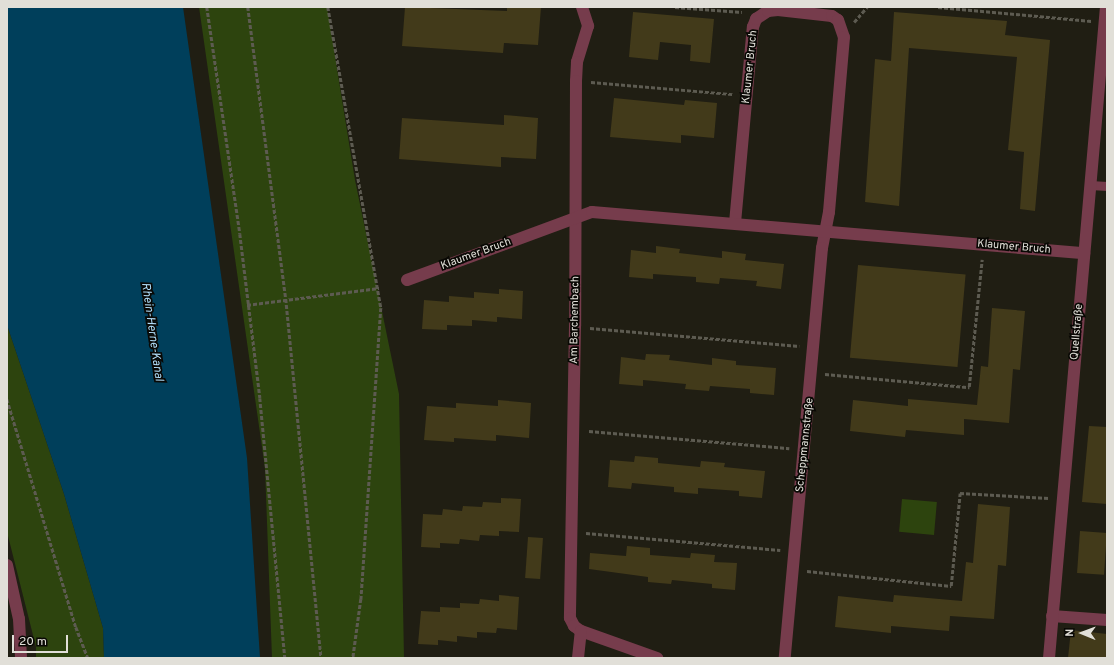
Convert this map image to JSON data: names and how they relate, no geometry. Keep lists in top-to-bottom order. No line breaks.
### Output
{"streets":{"street":["Klaumer Bruch","Am Barchembach","Quellstraße","Scheppmannstraße"]},"crossings":[["Klaumer Bruch","Am Barchembach"],["Klaumer Bruch","Quellstraße"],["Klaumer Bruch","Scheppmannstraße"]],"water":["Rhein-Herne-Kanal"],"scale_bar":"20 m","north":"left"}
